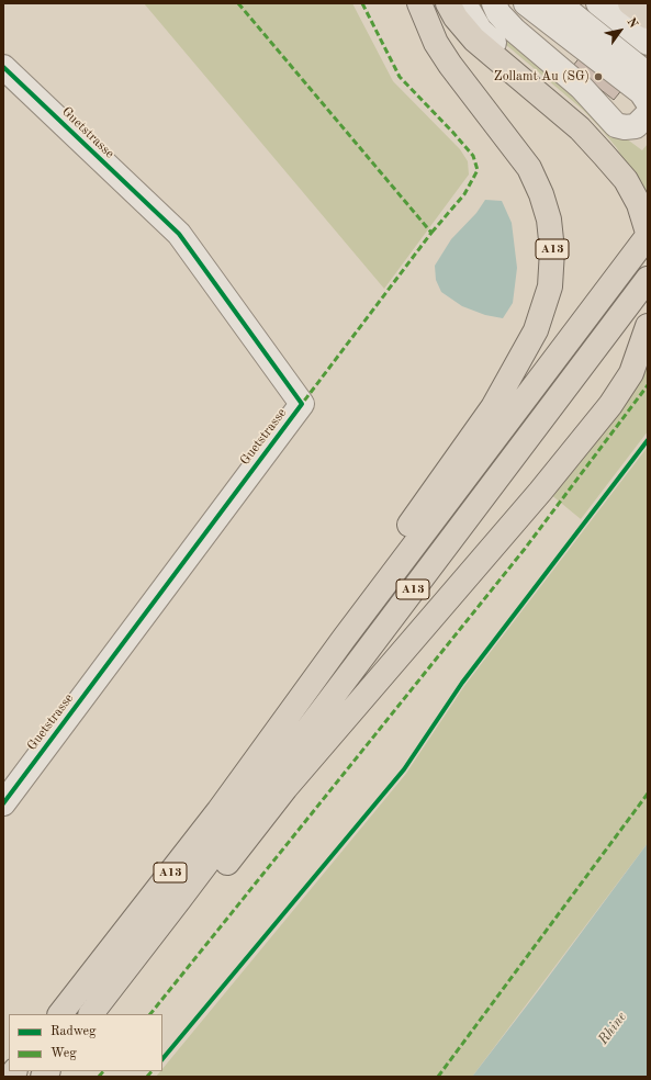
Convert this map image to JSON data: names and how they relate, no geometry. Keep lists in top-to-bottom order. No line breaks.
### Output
{"streets":{"main road":["A13"],"street":["Guetstrasse"]},"water":["Rhine"],"places":["Zollamt Au (SG)"],"legend":["Radweg","Weg"],"north":"top right"}
